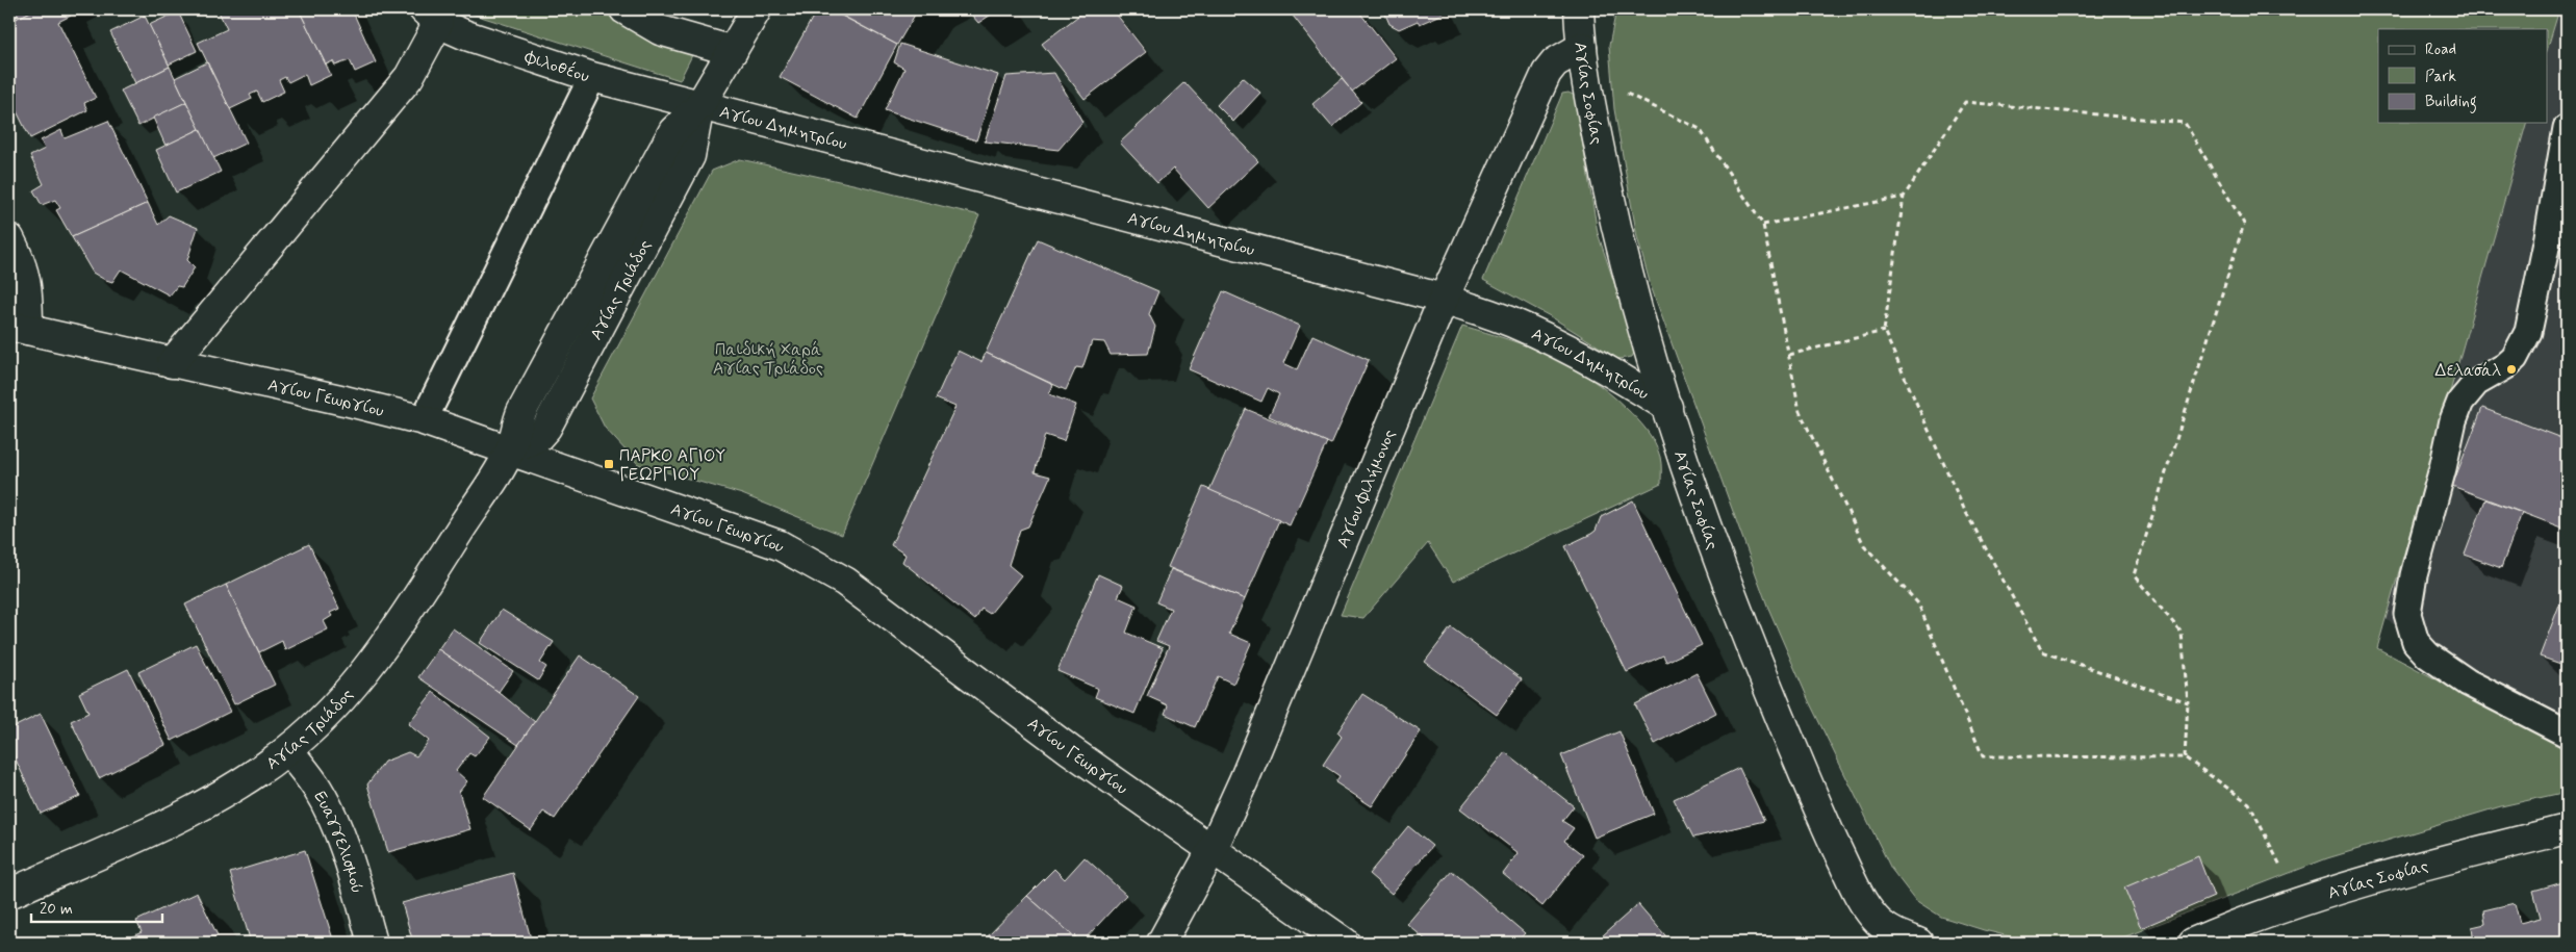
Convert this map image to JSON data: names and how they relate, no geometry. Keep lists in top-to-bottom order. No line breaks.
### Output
{"streets":{"street":["Φιλοθέου","Αγίας Σοφίας","Αγίου Δημητρίου","Αγίας Τριάδος","Αγίου Γεωργίου","Αγίου Φιλήμονος","Ευαγγελισμού"]},"crossings":[["Φιλοθέου","Αγίου Δημητρίου"],["Φιλοθέου","Αγίας Τριάδος"],["Αγίας Σοφίας","Αγίου Δημητρίου"],["Αγίας Σοφίας","Αγίου Φιλήμονος"],["Αγίου Δημητρίου","Αγίας Τριάδος"],["Αγίου Δημητρίου","Αγίου Φιλήμονος"],["Αγίας Τριάδος","Αγίου Γεωργίου"],["Αγίας Τριάδος","Ευαγγελισμού"],["Αγίου Γεωργίου","Αγίου Φιλήμονος"]],"parks":["Παιδική Χαρά Αγίας Τριάδος"],"places":{"other":["Δελασάλ"],"transit":["ΠΑΡΚΟ ΑΓΙΟΥ ΓΕΩΡΓΙΟΥ"]},"legend":["Road","Park","Building"],"scale_bar":"20 m"}
